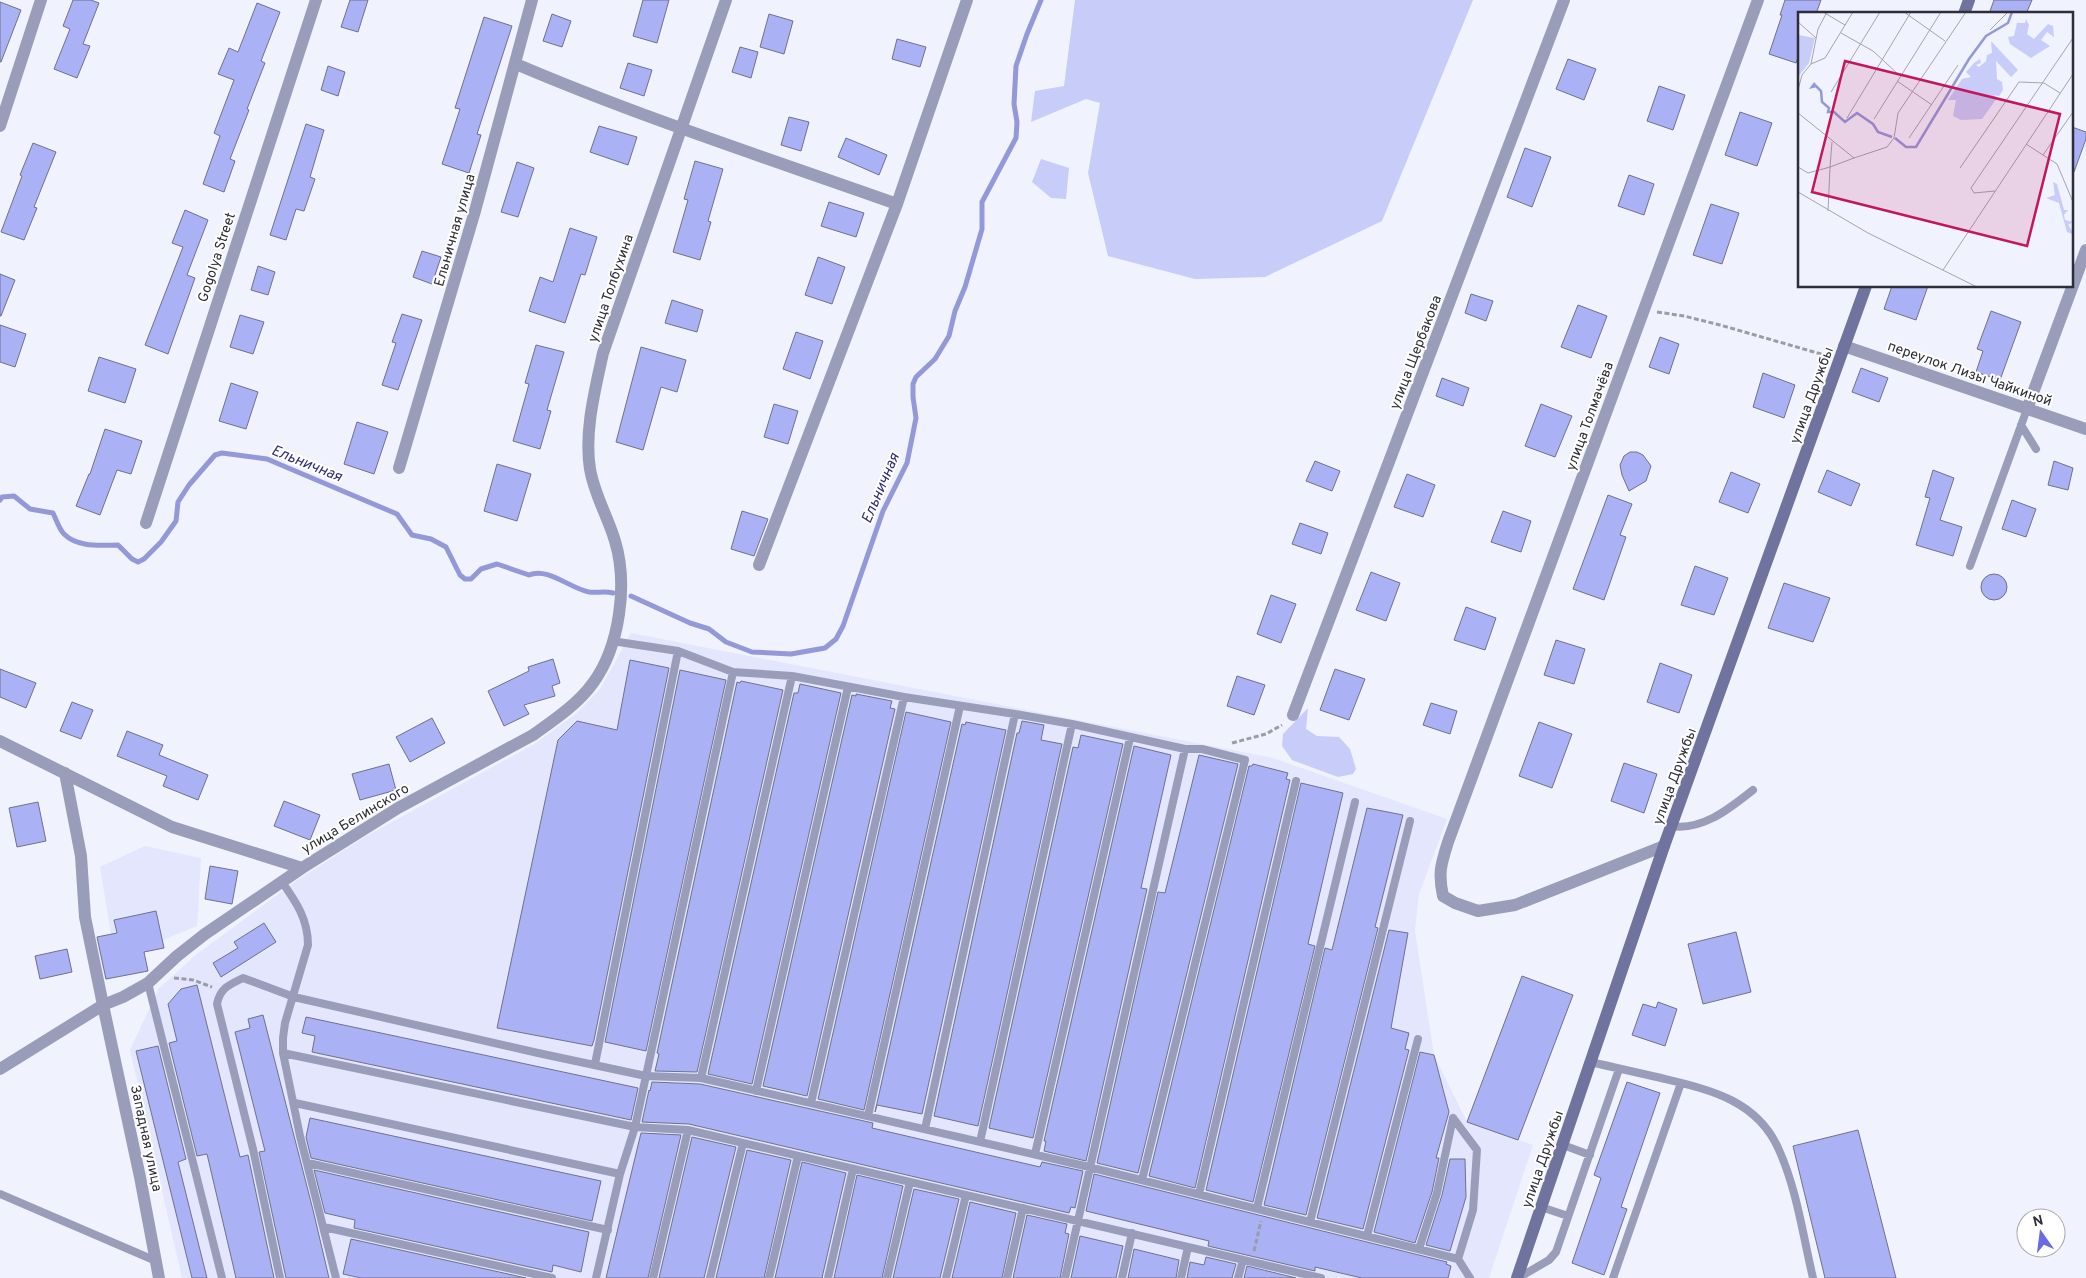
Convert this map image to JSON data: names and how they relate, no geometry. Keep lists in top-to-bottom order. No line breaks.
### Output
{"streets":{"street":["Ельничная улица","Gogolya Street","улица Толбухина","улица Щербакова","переулок Лизы Чайкиной","улица Дружбы","улица Толмачёва","улица Белинского","Западная улица"]},"crossings":[["улица Толбухина","улица Белинского"],["переулок Лизы Чайкиной","улица Дружбы"],["улица Дружбы","улица Толмачёва"],["улица Белинского","Западная улица"]],"water":["Ельничная"],"north":"top"}
